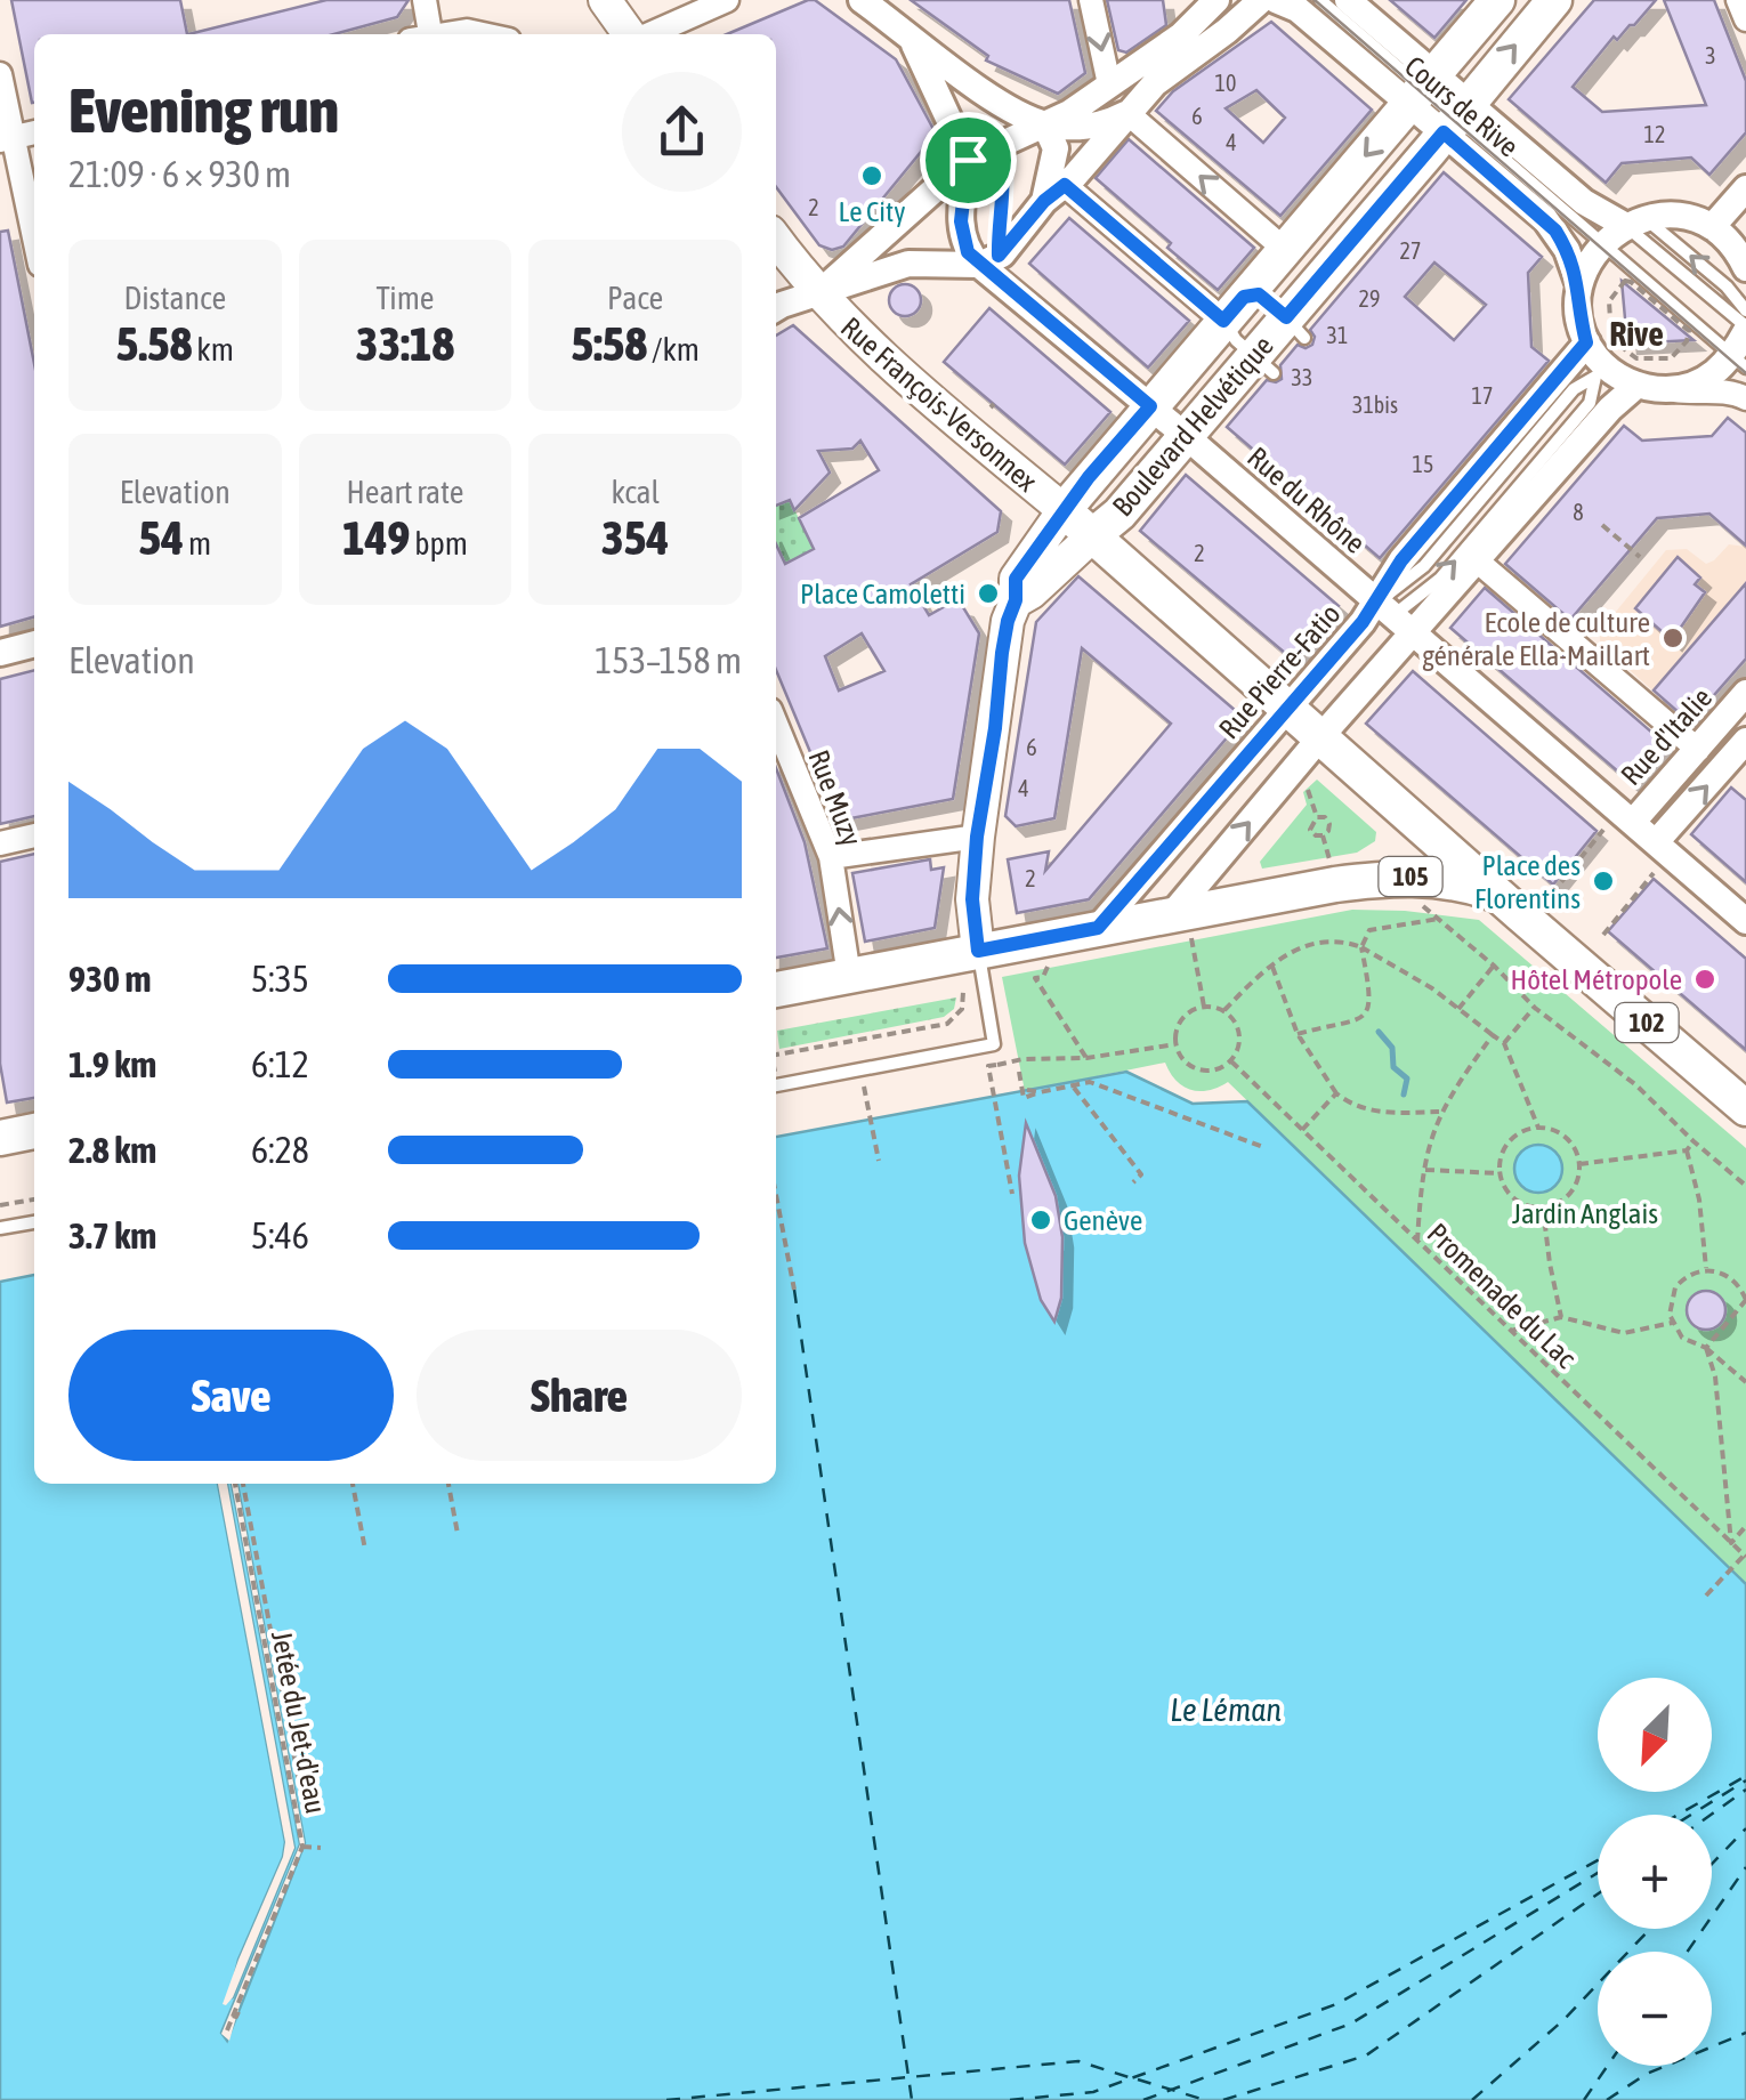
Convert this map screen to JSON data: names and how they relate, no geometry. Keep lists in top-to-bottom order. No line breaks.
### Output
{"streets":{"main road":["Rue François-Versonnex","Boulevard Helvétique","105","102"],"street":["Cours de Rive","Rue du Rhône","Rue Pierre-Fatio","Rue d'Italie","Rue Muzy"],"path":["Promenade du Lac","Jetée du Jet-d'eau"]},"crossings":[["Cours de Rive","Boulevard Helvétique"],["Cours de Rive","Rue Pierre-Fatio"],["Rue François-Versonnex","Boulevard Helvétique"],["Rue François-Versonnex","Rue Pierre-Fatio"],["Rue François-Versonnex","102"],["Boulevard Helvétique","Rue du Rhône"],["Rue du Rhône","Rue Pierre-Fatio"],["Rue du Rhône","Rue d'Italie"],["Rue Pierre-Fatio","105"],["Rue Pierre-Fatio","102"],["Rue Muzy","105"],["105","102"]],"one_way":["Rue Muzy"],"districts":["Rive"],"water":["Le Léman"],"parks":["Jardin Anglais"],"places":["Le City","Place Camoletti","Ecole de culture générale Ella-Maillart","Place des Florentins","Hôtel Métropole","Genève"],"house_numbers":["3","10","6","12","4","2","27","29","31","33","17","31bis","15","8","2","6","4","2"],"north":"bottom left","page":{"heading":["Evening run","21:09 · 6 × 930 m"],"stats":[["Distance","5.58 km"],["Time","33:18"],["Pace","5:58 /km"],["Elevation","54 m"],["Heart rate","149 bpm"],["kcal","354"]],"chart":["Elevation","153–158 m"],"list":[{"name":"930 m","note":"5:35"},{"name":"1.9 km","note":"6:12"},{"name":"2.8 km","note":"6:28"},{"name":"3.7 km","note":"5:46"}],"buttons":["Save","Share"],"map_buttons":["+","−"]}}
